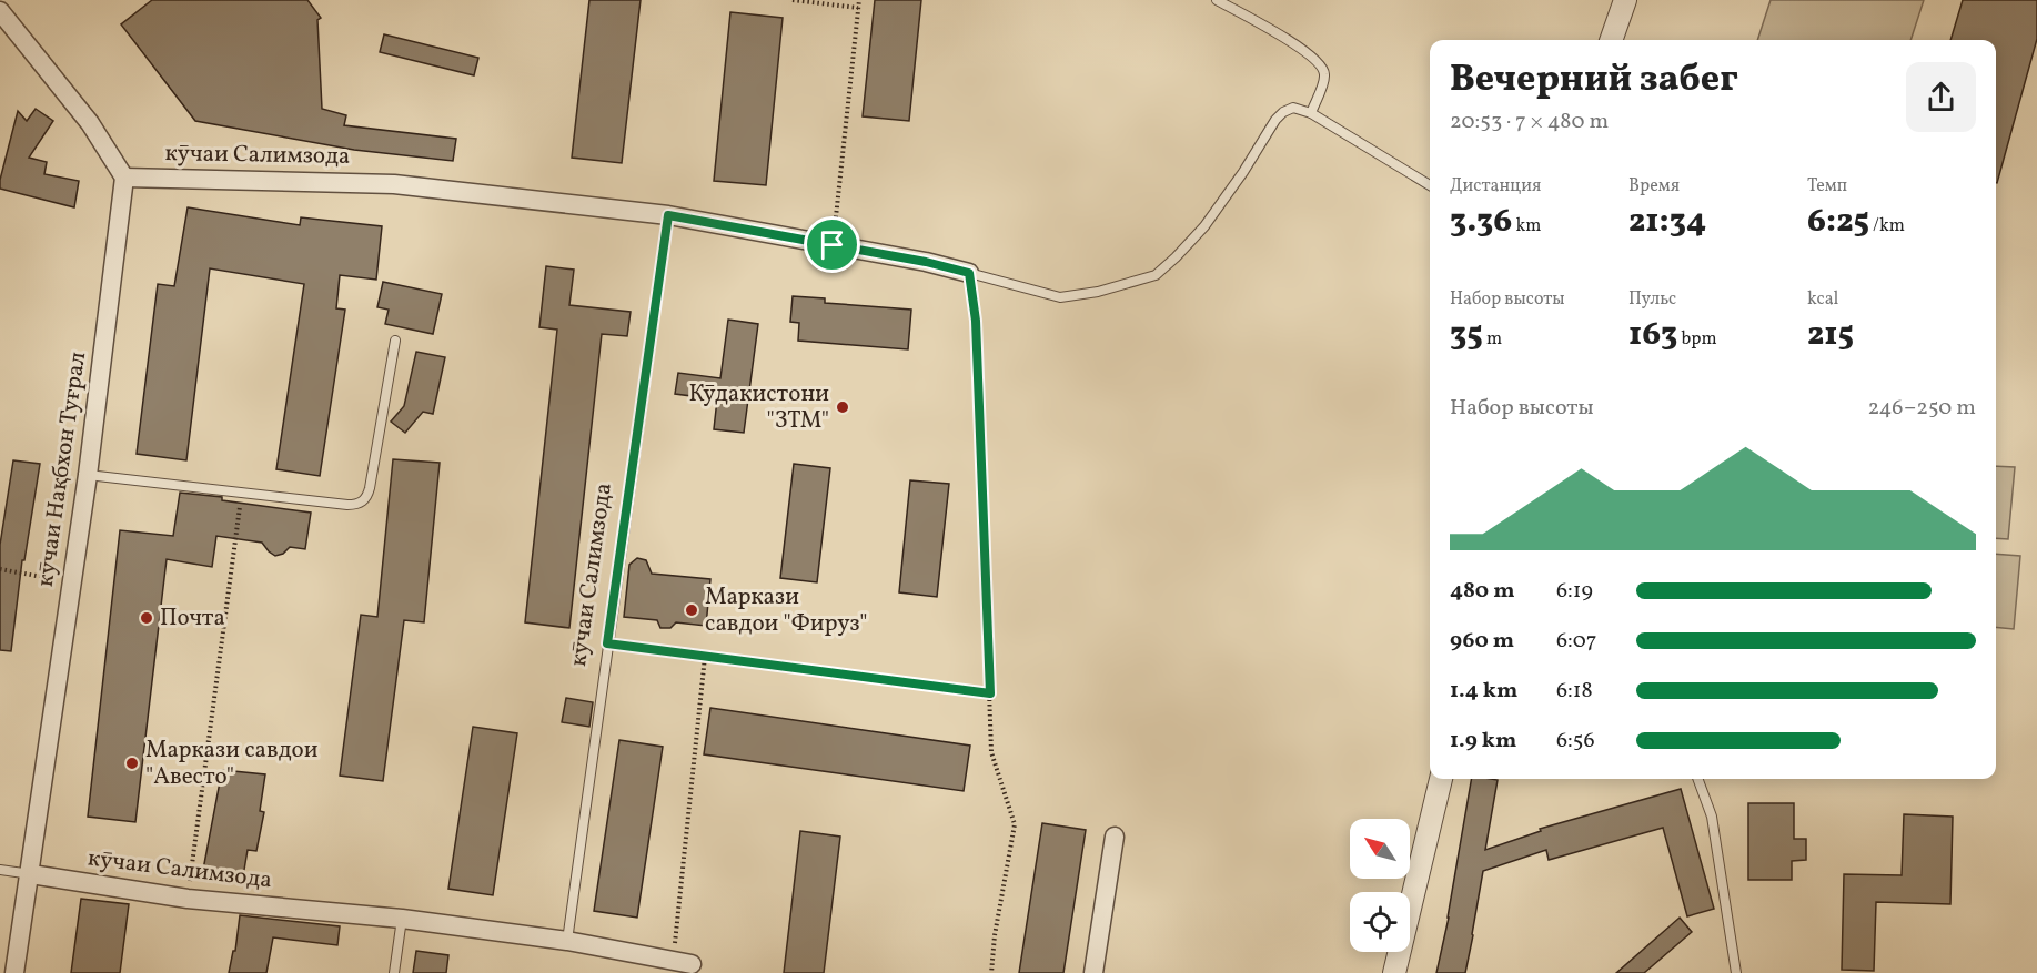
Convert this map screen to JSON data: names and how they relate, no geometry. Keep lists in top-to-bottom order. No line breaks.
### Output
{"streets":{"street":["кӯчаи Салимзода","кӯчаи Нақбхон Туғрал"]},"crossings":[["кӯчаи Салимзода","кӯчаи Нақбхон Туғрал"]],"places":["Кӯдакистони \"ЗТМ\"","Маркази савдои \"Фируз\"","Почта","Маркази савдои \"Авесто\""],"north":"top left","page":{"heading":["Вечерний забег","20:53 · 7 × 480 m"],"stats":[["Дистанция","3.36 km"],["Время","21:34"],["Темп","6:25 /km"],["Набор высоты","35 m"],["Пульс","163 bpm"],["kcal","215"]],"chart":["Набор высоты","246–250 m"],"list":[{"name":"480 m","note":"6:19"},{"name":"960 m","note":"6:07"},{"name":"1.4 km","note":"6:18"},{"name":"1.9 km","note":"6:56"}]}}
